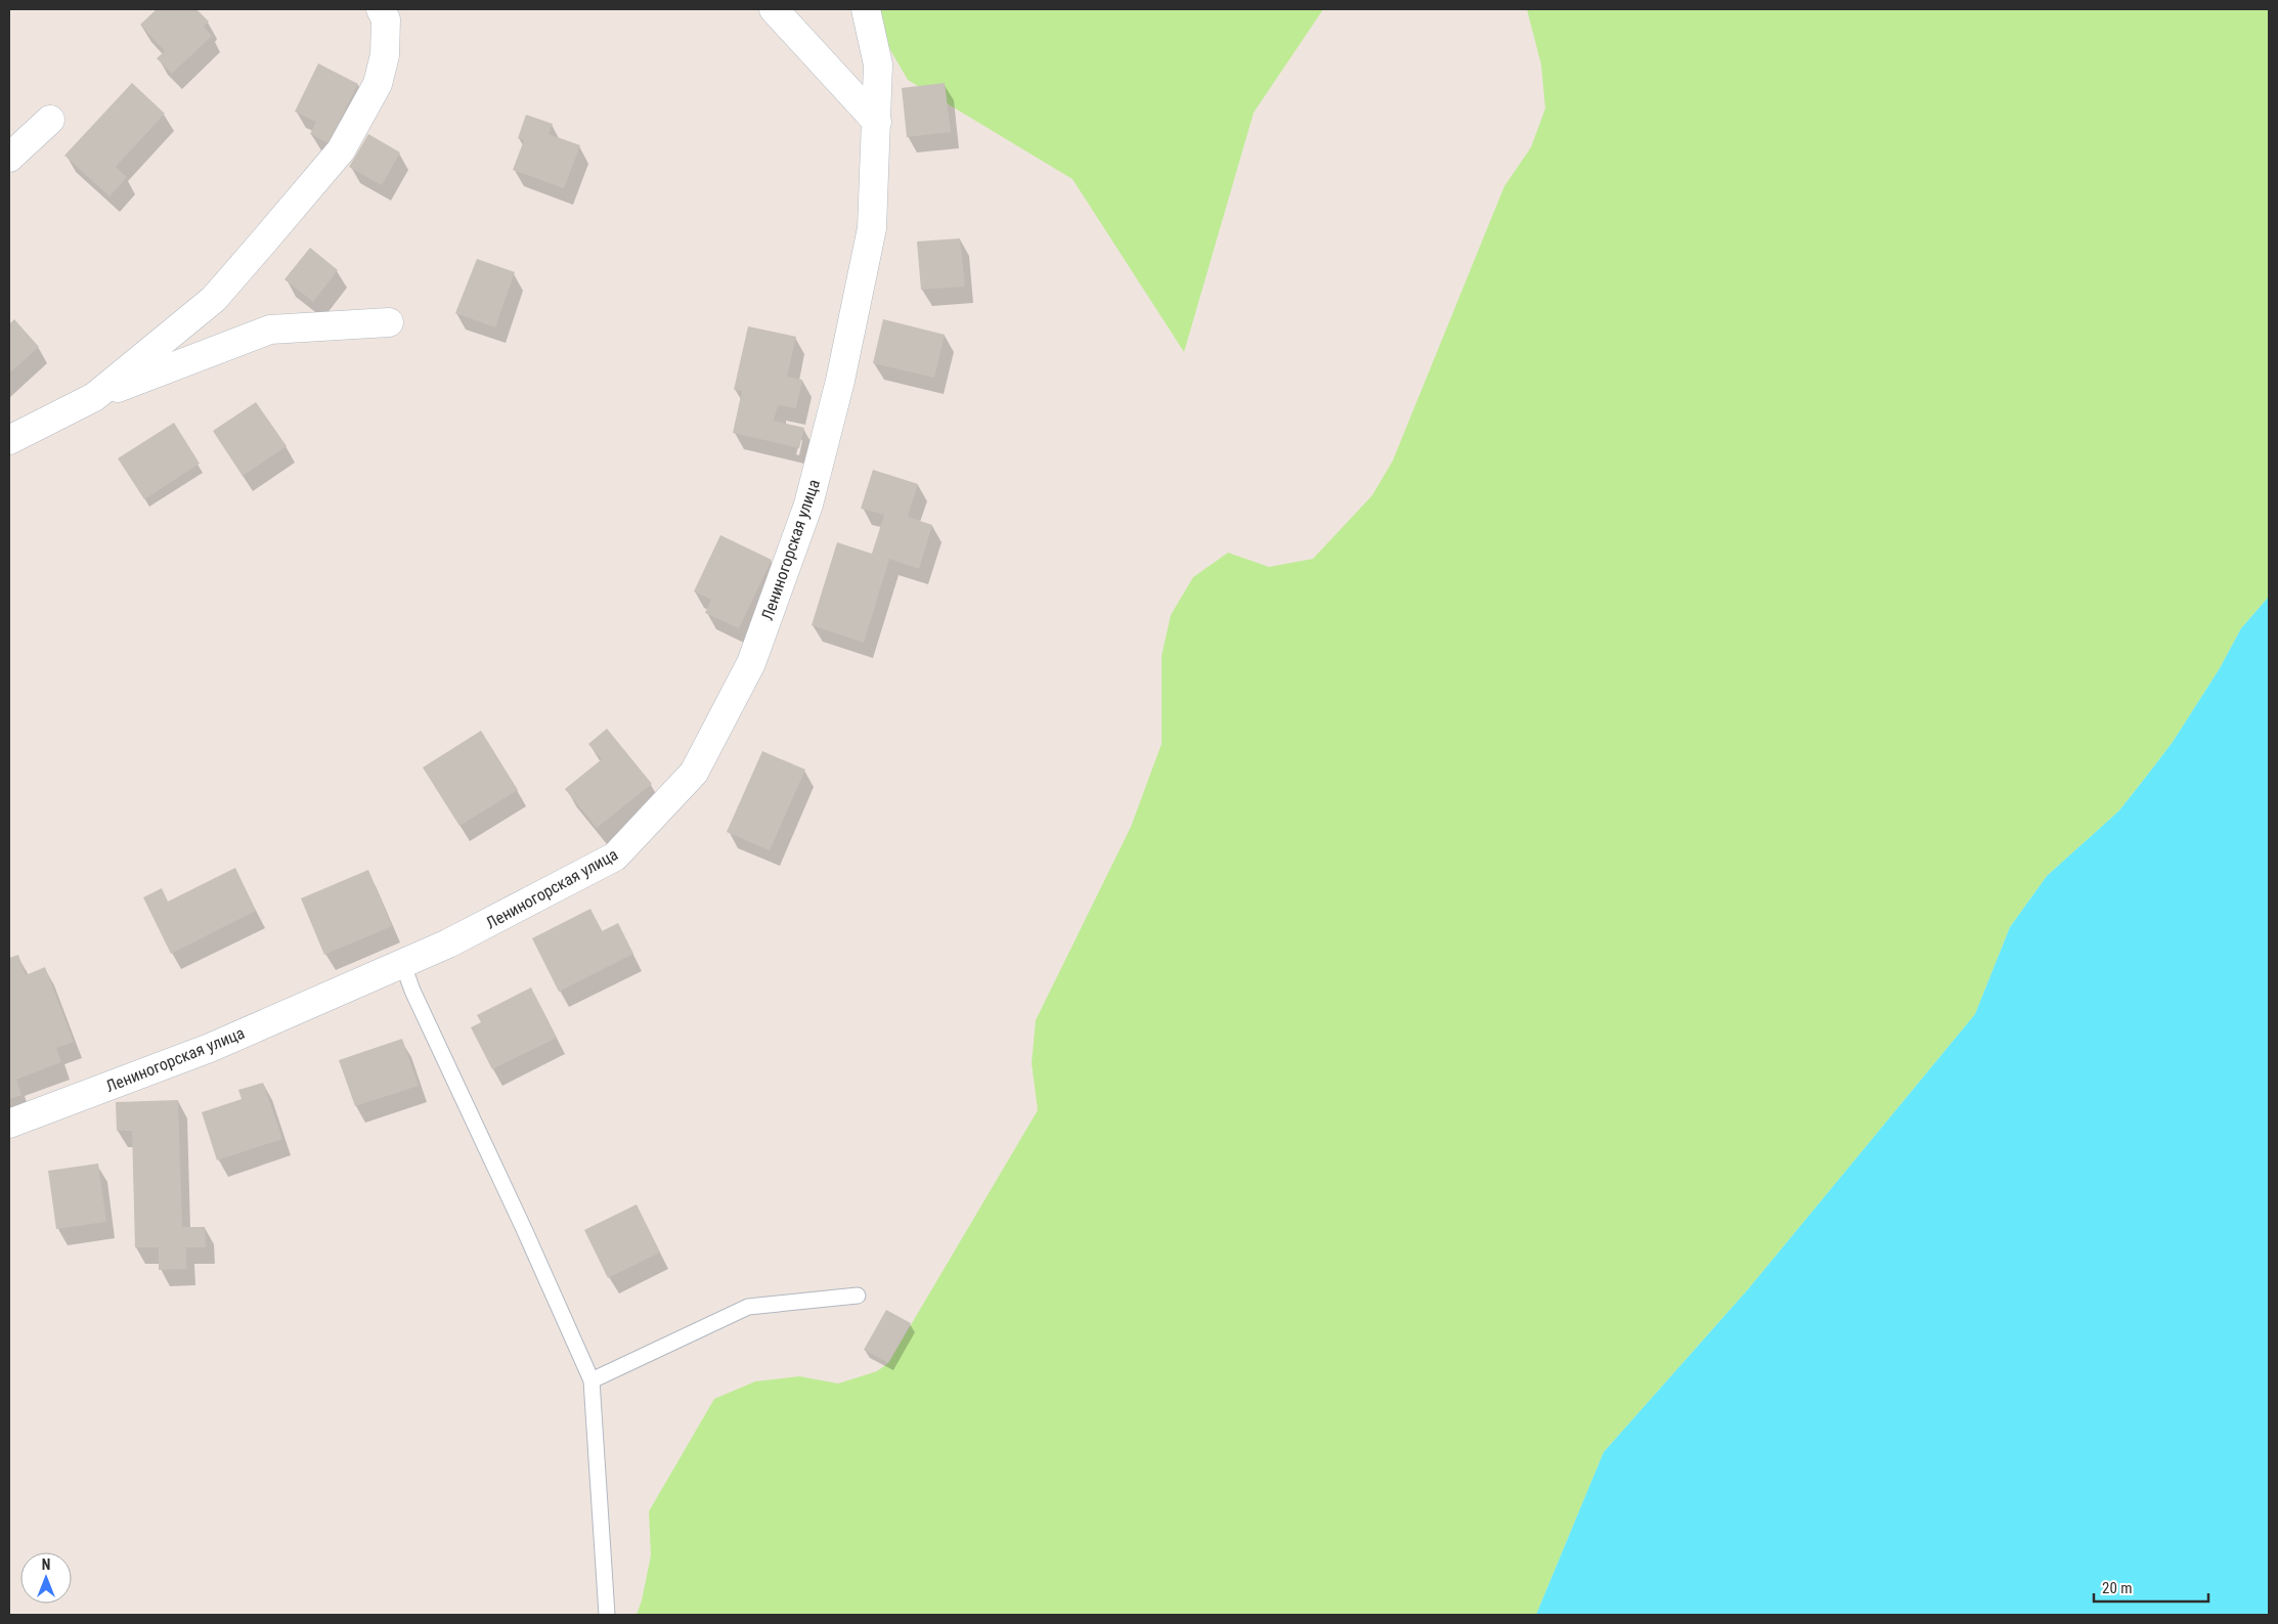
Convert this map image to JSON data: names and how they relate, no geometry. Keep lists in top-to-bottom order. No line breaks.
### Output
{"streets":{"street":["Лениногорская улица"]},"scale_bar":"20 m","north":"top"}
